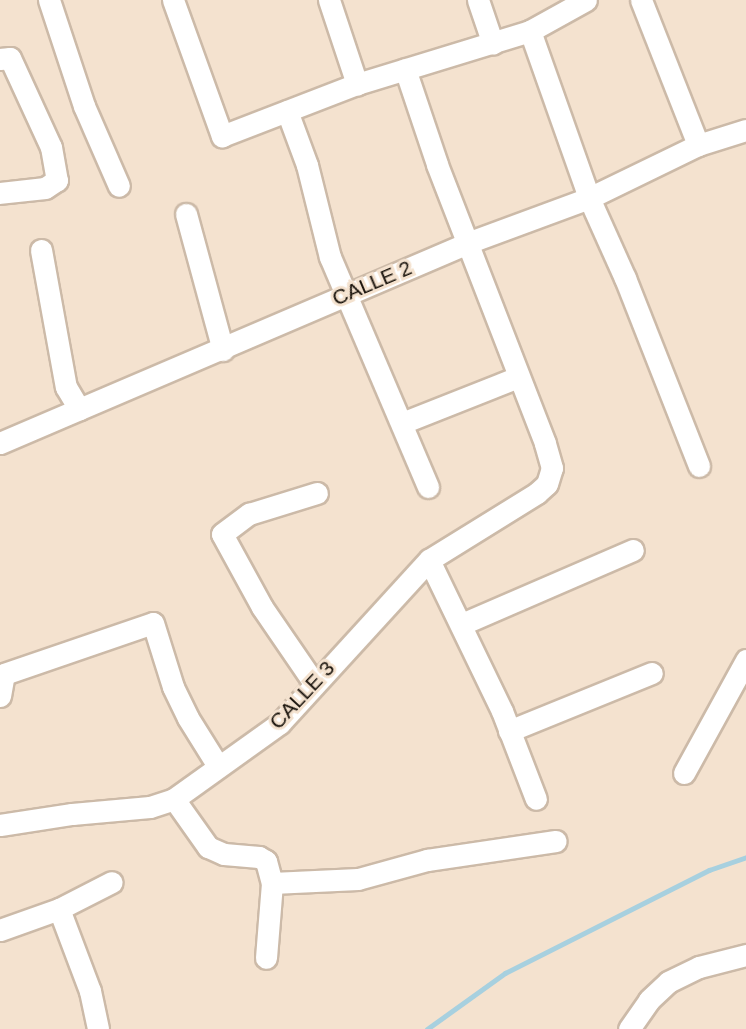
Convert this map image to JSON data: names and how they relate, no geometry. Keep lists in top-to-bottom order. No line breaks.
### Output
{"streets":{"street":["CALLE 2","CALLE 3"]}}
